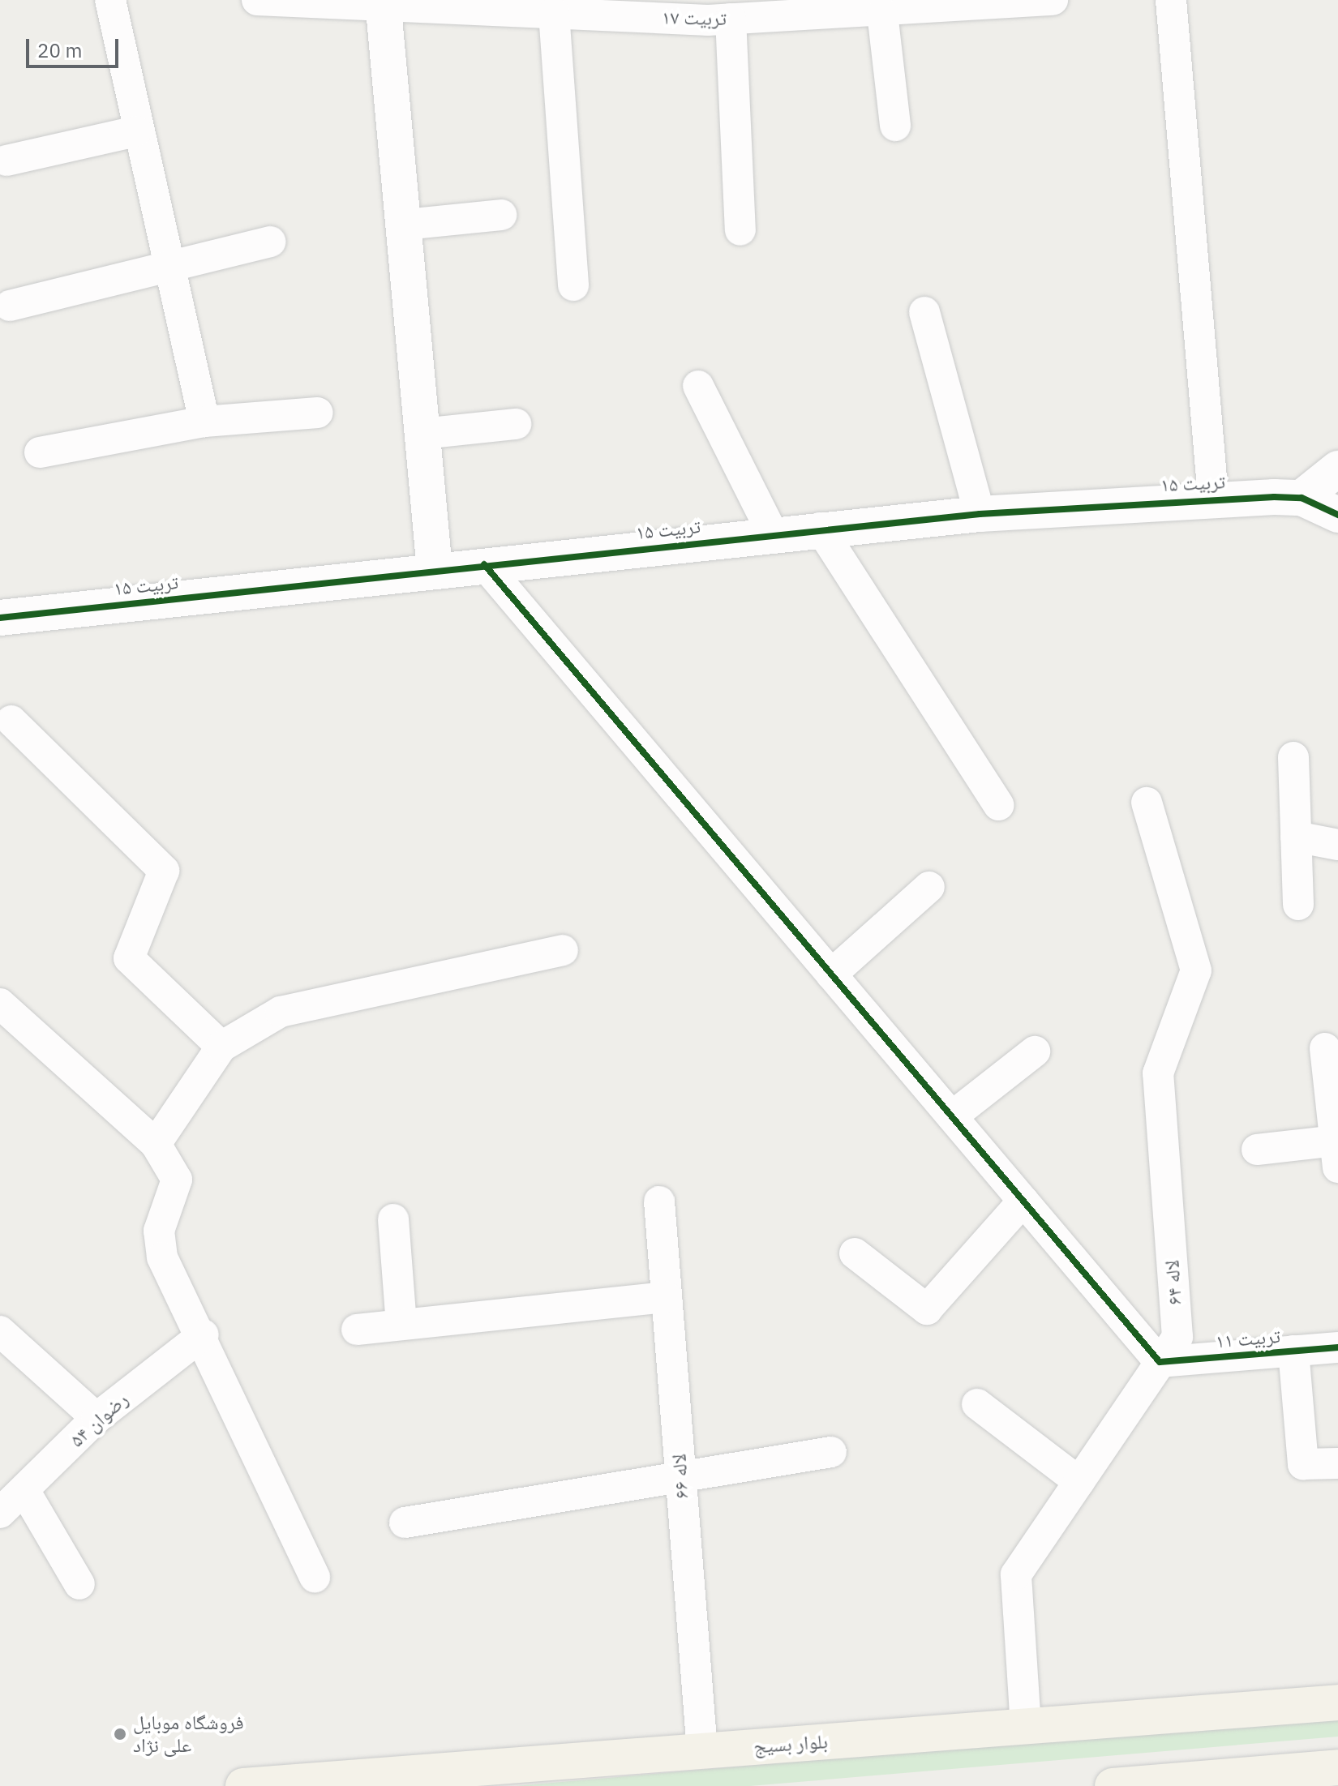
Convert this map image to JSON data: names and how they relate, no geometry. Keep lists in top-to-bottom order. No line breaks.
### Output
{"streets":{"main road":["بلوار بسیج"],"street":["تربیت ۱۷","تربیت ۱۵","لاله ۶۴","تربیت ۱۱","رضوان ۵۴","لاله ۶۶"]},"crossings":[["لاله ۶۴","تربیت ۱۱"],["لاله ۶۴","بلوار بسیج"],["لاله ۶۶","بلوار بسیج"]],"places":["فروشگاه موبایل علی نژاد"],"scale_bar":"20 m"}
